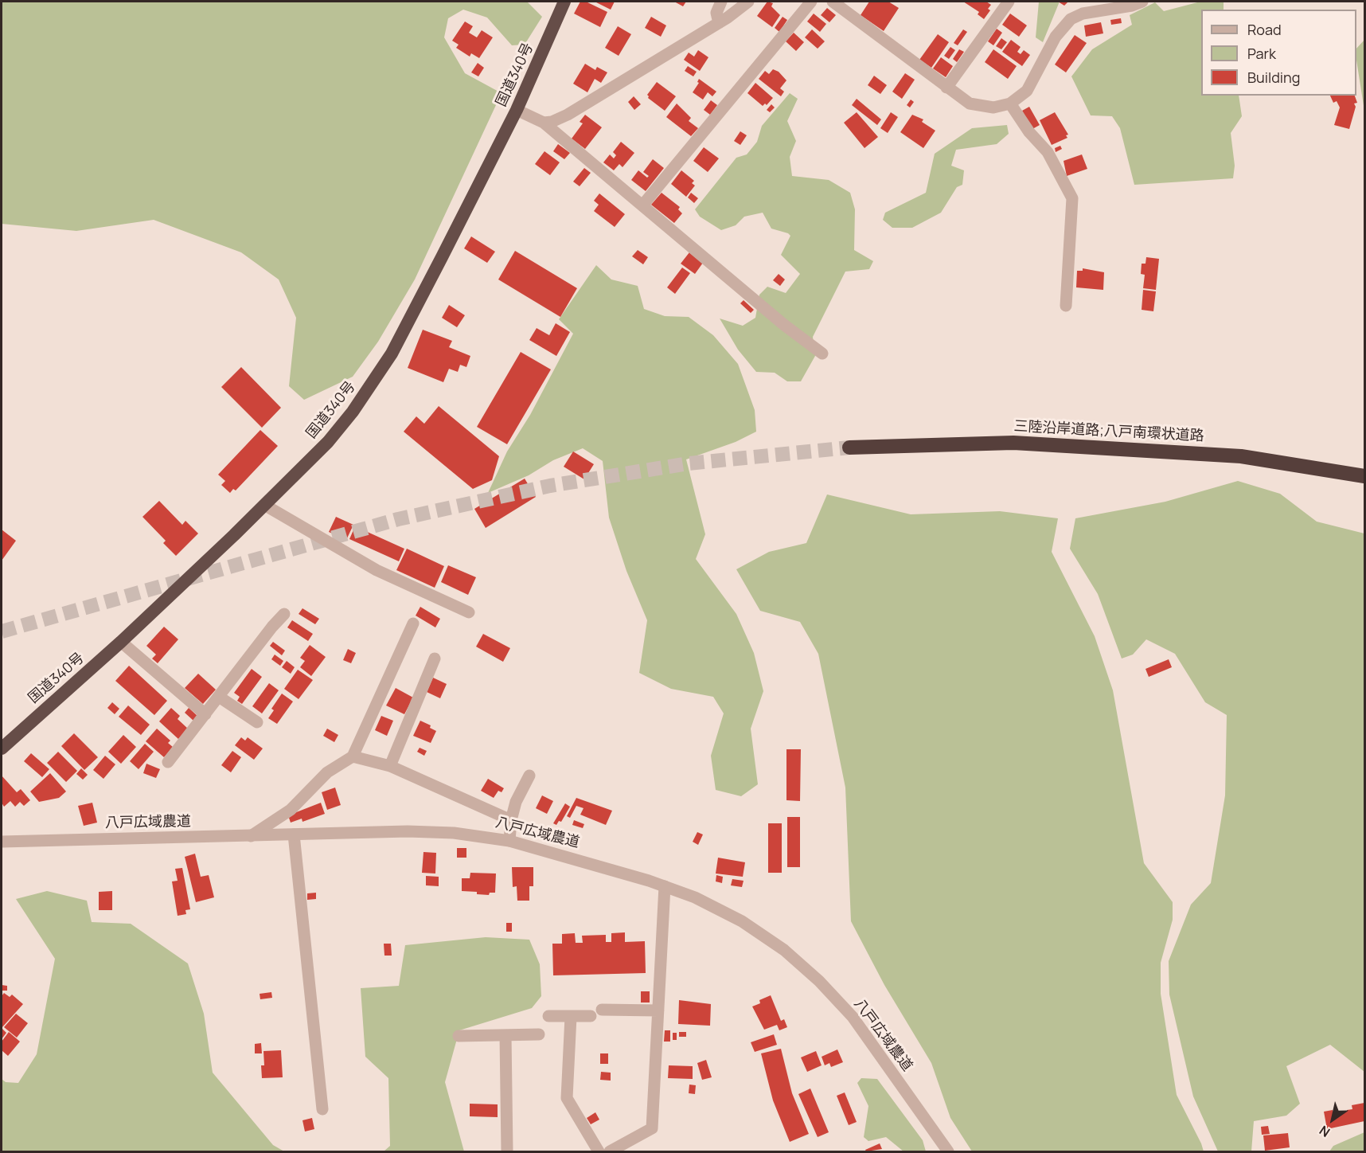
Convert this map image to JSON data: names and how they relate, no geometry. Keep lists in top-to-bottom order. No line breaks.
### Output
{"streets":{"highway":["国道340号","三陸沿岸道路;八戸南環状道路"],"street":["八戸広域農道"]},"legend":["Road","Park","Building"],"north":"bottom left"}
